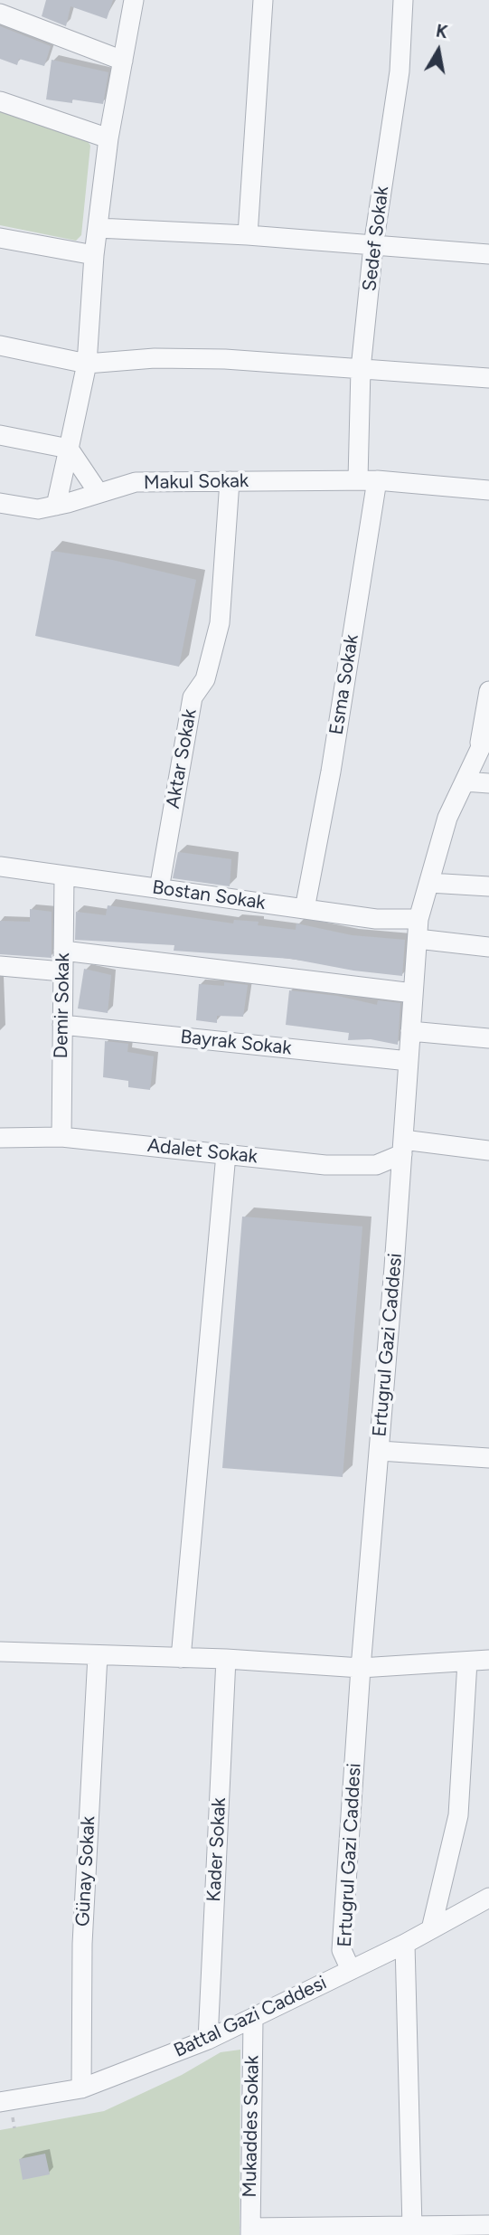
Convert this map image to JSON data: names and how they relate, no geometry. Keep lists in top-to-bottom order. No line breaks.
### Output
{"streets":{"street":["Sedef Sokak","Makul Sokak","Esma Sokak","Aktar Sokak","Bostan Sokak","Demir Sokak","Bayrak Sokak","Adalet Sokak","Ertugrul Gazi Caddesi","Kader Sokak","Günay Sokak","Battal Gazi Caddesi","Mukaddes Sokak"]},"crossings":[["Sedef Sokak","Makul Sokak"],["Makul Sokak","Aktar Sokak"],["Esma Sokak","Bostan Sokak"],["Aktar Sokak","Bostan Sokak"],["Bostan Sokak","Demir Sokak"],["Bostan Sokak","Ertugrul Gazi Caddesi"],["Demir Sokak","Bayrak Sokak"],["Demir Sokak","Adalet Sokak"],["Bayrak Sokak","Ertugrul Gazi Caddesi"],["Adalet Sokak","Ertugrul Gazi Caddesi"],["Ertugrul Gazi Caddesi","Battal Gazi Caddesi"],["Kader Sokak","Battal Gazi Caddesi"],["Günay Sokak","Battal Gazi Caddesi"],["Battal Gazi Caddesi","Mukaddes Sokak"]],"north":"top"}
